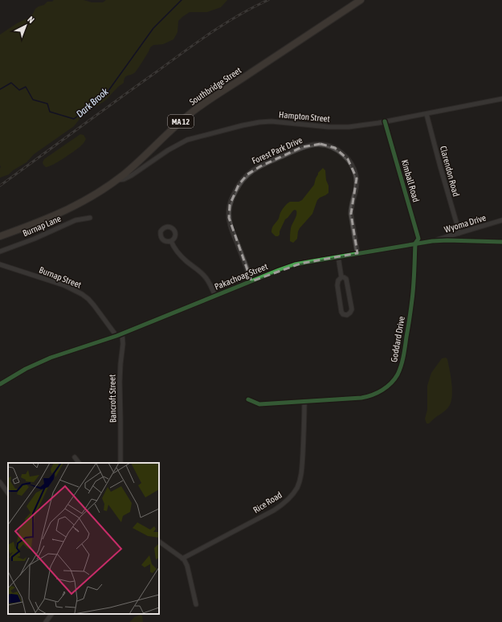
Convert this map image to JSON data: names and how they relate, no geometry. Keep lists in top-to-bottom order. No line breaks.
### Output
{"streets":{"main road":["Southbridge Street","MA 12"],"street":["Hampton Street","Forest Park Drive","Clarendon Road","Kimball Road","Wyoma Drive","Burnap Lane","Pakachoag Street","Burnap Street","Goddard Drive","Bancroft Street","Rice Road"]},"crossings":[["Southbridge Street","Hampton Street"],["Hampton Street","Clarendon Road"],["Hampton Street","Kimball Road"],["Forest Park Drive","Pakachoag Street"],["Clarendon Road","Wyoma Drive"],["Kimball Road","Pakachoag Street"],["Kimball Road","Goddard Drive"],["Wyoma Drive","Pakachoag Street"],["Pakachoag Street","Burnap Street"],["Pakachoag Street","Goddard Drive"],["Pakachoag Street","Bancroft Street"],["Goddard Drive","Rice Road"]],"water":["Dark Brook"],"north":"top right"}
